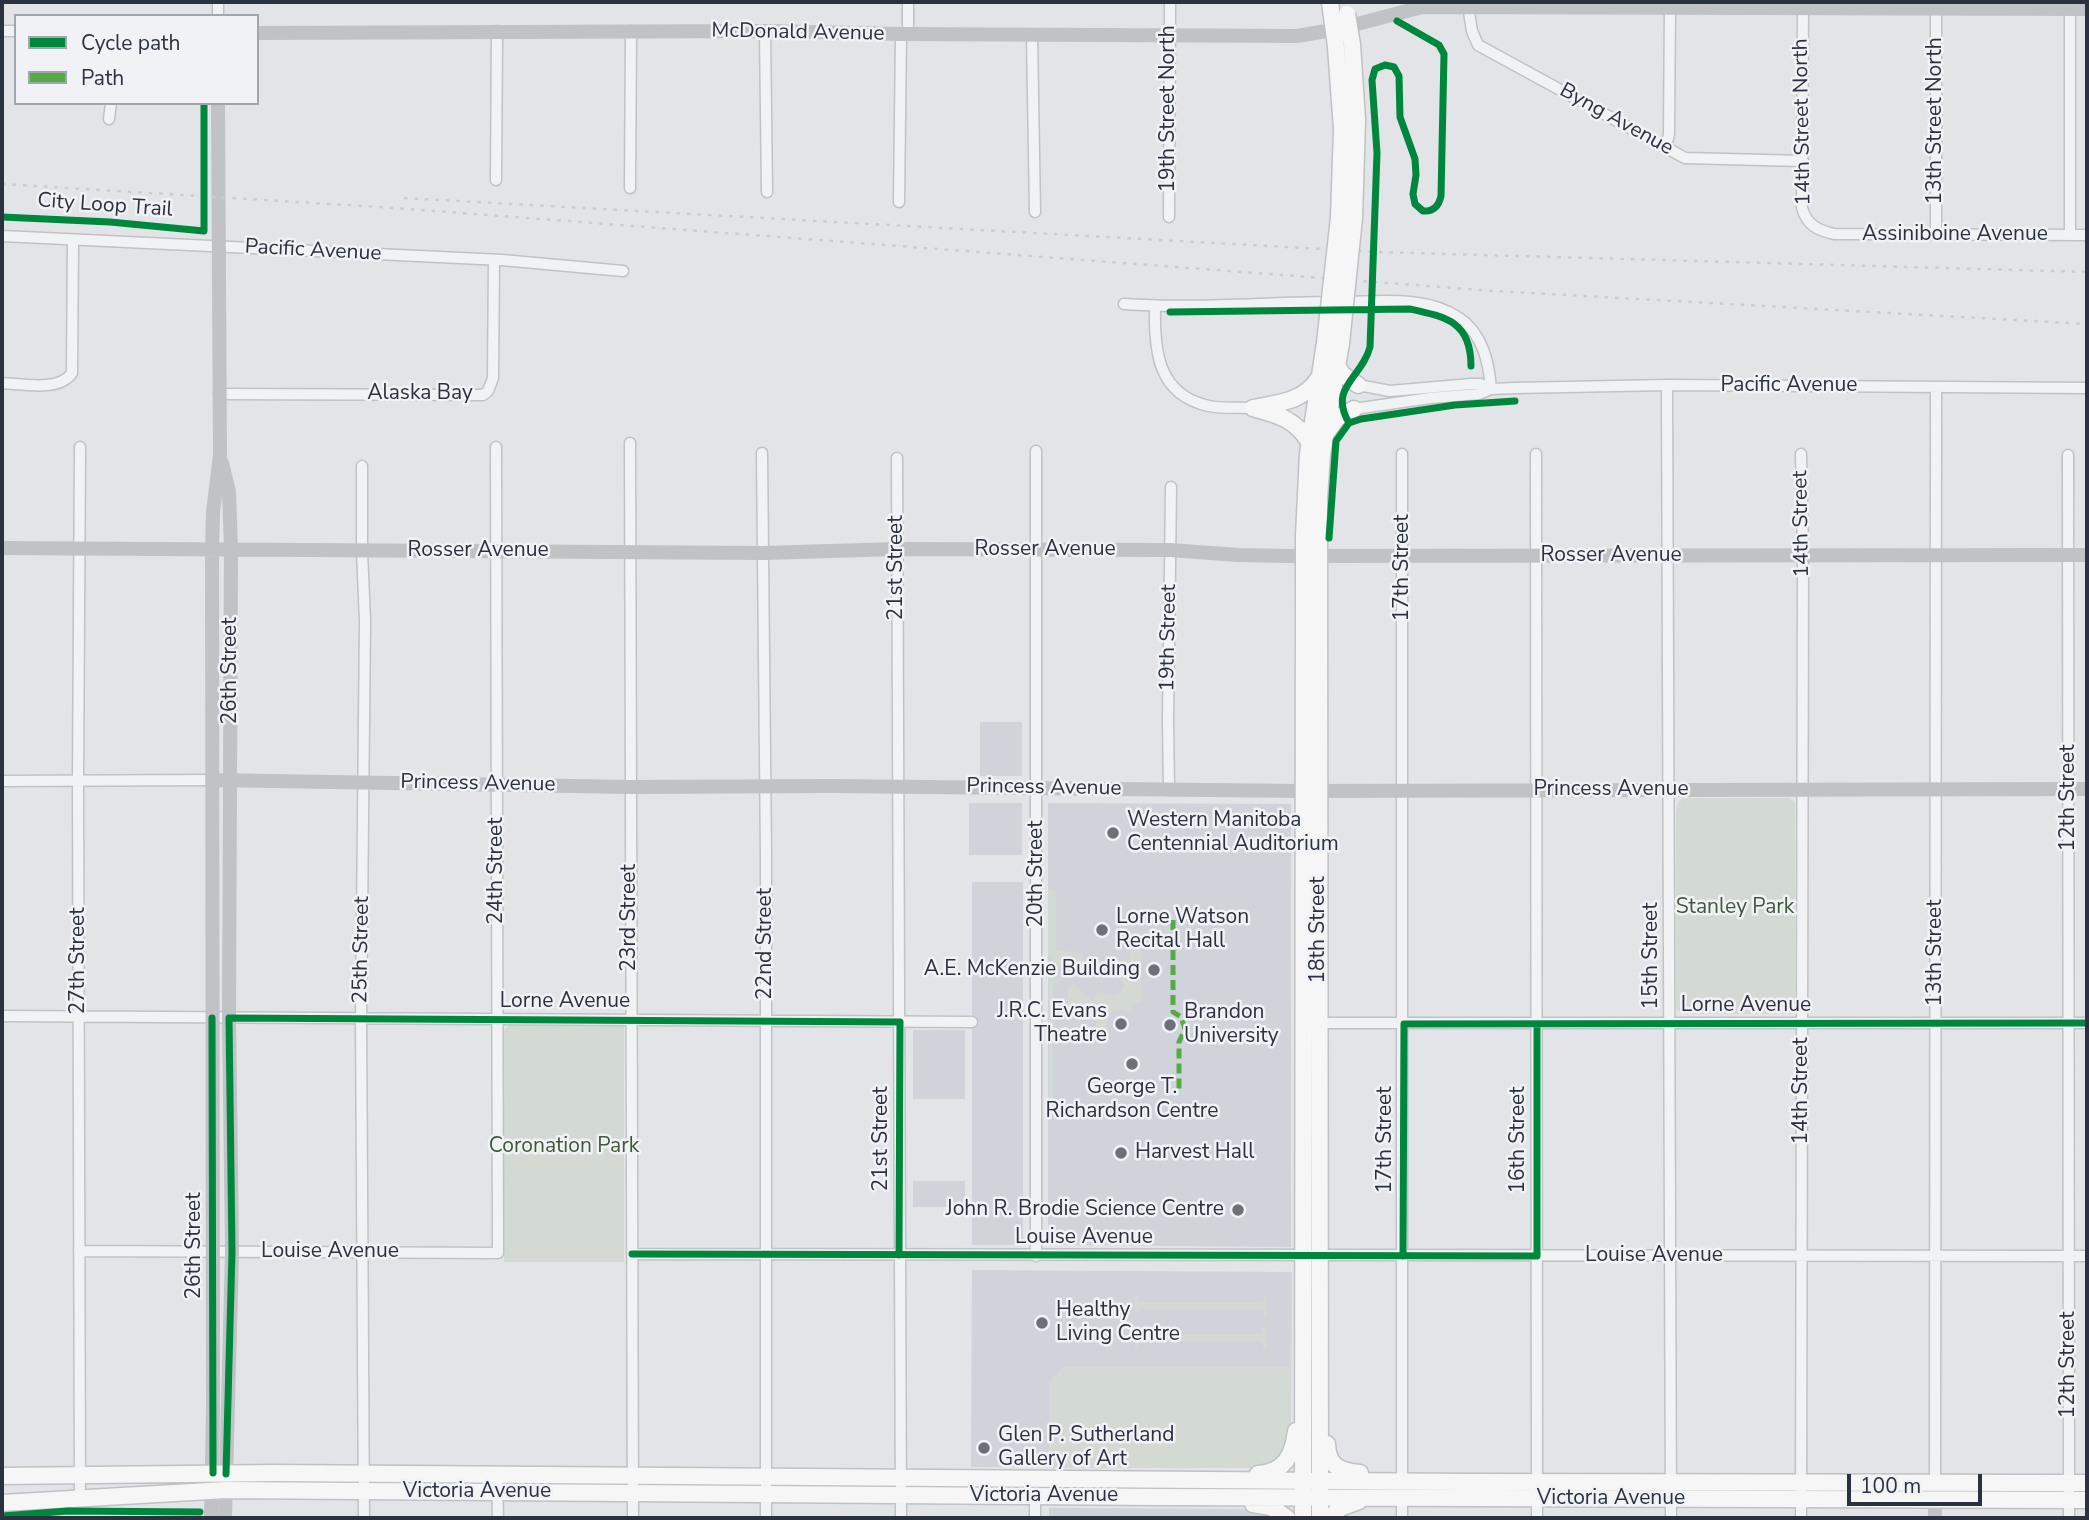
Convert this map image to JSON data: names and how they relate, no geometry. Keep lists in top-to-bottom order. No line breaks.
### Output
{"streets":{"main road":["18th Street","Victoria Avenue"],"street":["McDonald Avenue","19th Street North","Byng Avenue","13th Street North","14th Street North","Assiniboine Avenue","Pacific Avenue","Alaska Bay","14th Street","Rosser Avenue","21st Street","17th Street","19th Street","26th Street","Princess Avenue","12th Street","24th Street","20th Street","23rd Street","22nd Street","25th Street","13th Street","15th Street","27th Street","Lorne Avenue","16th Street","Louise Avenue"],"cycle path":["City Loop Trail"]},"crossings":[["McDonald Avenue","19th Street North"],["McDonald Avenue","Byng Avenue"],["McDonald Avenue","13th Street North"],["McDonald Avenue","14th Street North"],["McDonald Avenue","18th Street"],["Byng Avenue","14th Street North"],["13th Street North","Assiniboine Avenue"],["14th Street North","Assiniboine Avenue"],["Pacific Avenue","Alaska Bay"],["Pacific Avenue","26th Street"],["Pacific Avenue","13th Street"],["Pacific Avenue","15th Street"],["Alaska Bay","26th Street"],["14th Street","Rosser Avenue"],["14th Street","Princess Avenue"],["14th Street","Lorne Avenue"],["14th Street","Louise Avenue"],["14th Street","Victoria Avenue"],["Rosser Avenue","21st Street"],["Rosser Avenue","17th Street"],["Rosser Avenue","19th Street"],["Rosser Avenue","26th Street"],["Rosser Avenue","12th Street"],["Rosser Avenue","24th Street"],["Rosser Avenue","20th Street"],["Rosser Avenue","23rd Street"],["Rosser Avenue","18th Street"],["Rosser Avenue","22nd Street"],["Rosser Avenue","25th Street"],["Rosser Avenue","13th Street"],["Rosser Avenue","15th Street"],["Rosser Avenue","27th Street"],["Rosser Avenue","16th Street"],["21st Street","Princess Avenue"],["21st Street","Lorne Avenue"],["21st Street","Louise Avenue"],["21st Street","Victoria Avenue"],["17th Street","Princess Avenue"],["17th Street","Lorne Avenue"],["17th Street","Louise Avenue"],["17th Street","Victoria Avenue"],["19th Street","Princess Avenue"],["26th Street","Princess Avenue"],["26th Street","Lorne Avenue"],["26th Street","Louise Avenue"],["26th Street","Victoria Avenue"],["Princess Avenue","12th Street"],["Princess Avenue","24th Street"],["Princess Avenue","20th Street"],["Princess Avenue","23rd Street"],["Princess Avenue","18th Street"],["Princess Avenue","22nd Street"],["Princess Avenue","25th Street"],["Princess Avenue","13th Street"],["Princess Avenue","15th Street"],["Princess Avenue","27th Street"],["Princess Avenue","16th Street"],["12th Street","Lorne Avenue"],["12th Street","Louise Avenue"],["12th Street","Victoria Avenue"],["24th Street","Lorne Avenue"],["24th Street","Louise Avenue"],["20th Street","Louise Avenue"],["23rd Street","Lorne Avenue"],["23rd Street","Louise Avenue"],["23rd Street","Victoria Avenue"],["18th Street","Lorne Avenue"],["18th Street","Louise Avenue"],["18th Street","Victoria Avenue"],["22nd Street","Lorne Avenue"],["22nd Street","Louise Avenue"],["22nd Street","Victoria Avenue"],["25th Street","Lorne Avenue"],["25th Street","Louise Avenue"],["25th Street","Victoria Avenue"],["13th Street","Lorne Avenue"],["13th Street","Louise Avenue"],["13th Street","Victoria Avenue"],["15th Street","Lorne Avenue"],["15th Street","Louise Avenue"],["15th Street","Victoria Avenue"],["27th Street","Lorne Avenue"],["27th Street","Louise Avenue"],["27th Street","Victoria Avenue"],["Lorne Avenue","16th Street"],["16th Street","Louise Avenue"],["16th Street","Victoria Avenue"]],"parks":["Stanley Park","Coronation Park"],"places":["Western Manitoba Centennial Auditorium","Lorne Watson Recital Hall","A.E. McKenzie Building","J.R.C. Evans Theatre","Brandon University","George T. Richardson Centre","Harvest Hall","John R. Brodie Science Centre","Healthy Living Centre","Glen P. Sutherland Gallery of Art"],"legend":["Cycle path","Path"],"scale_bar":"100 m"}
